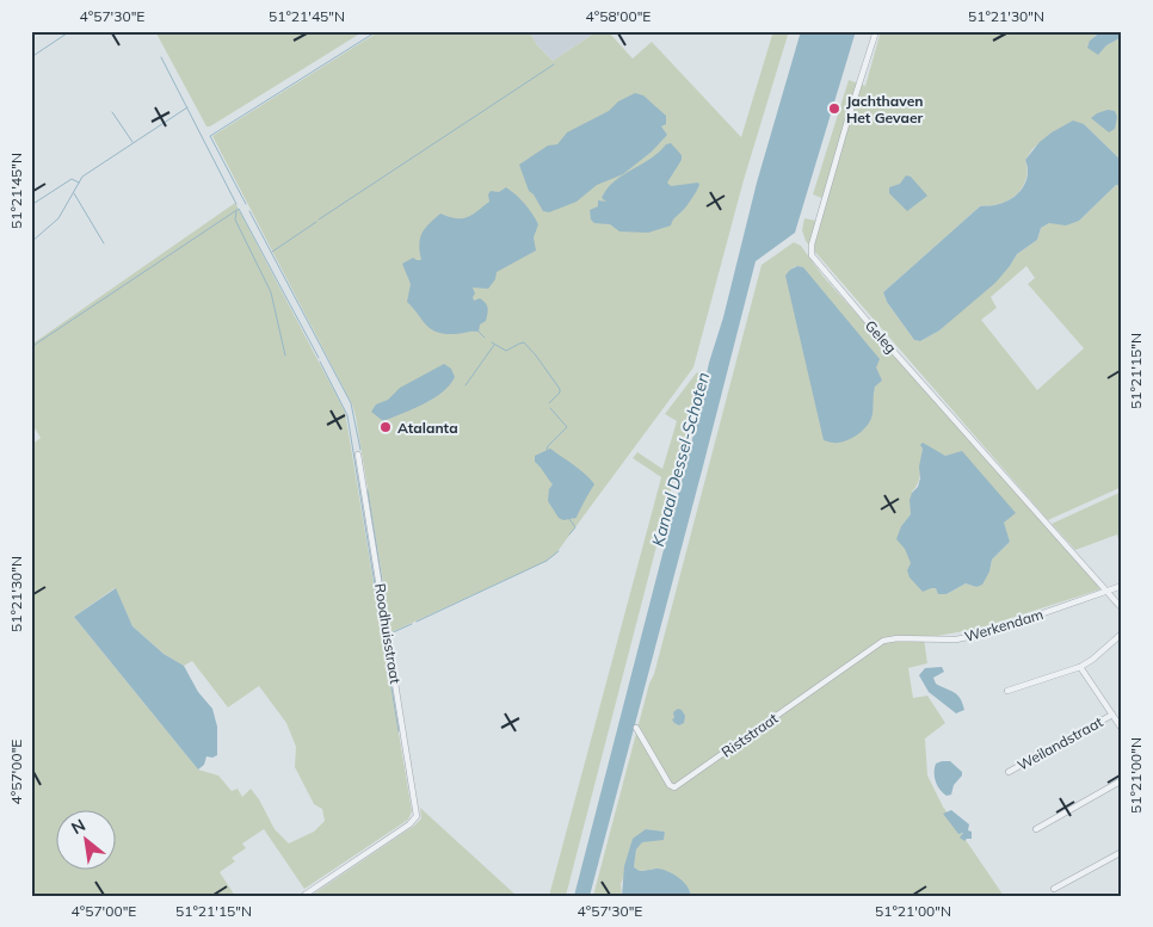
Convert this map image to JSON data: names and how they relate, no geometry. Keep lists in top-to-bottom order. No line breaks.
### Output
{"streets":{"street":["Geleg","Werkendam","Roodhuisstraat","Riststraat","Weilandstraat"]},"crossings":[["Geleg","Werkendam"],["Werkendam","Riststraat"]],"water":["Kanaal Dessel-Schoten"],"places":["Jachthaven Het Gevaer","Atalanta"],"north":"top left","coordinates":["4°57'30\"E","51°21'45\"N","4°58'00\"E","51°21'30\"N","51°21'15\"N","4°57'00\"E","51°21'00\"N"]}
